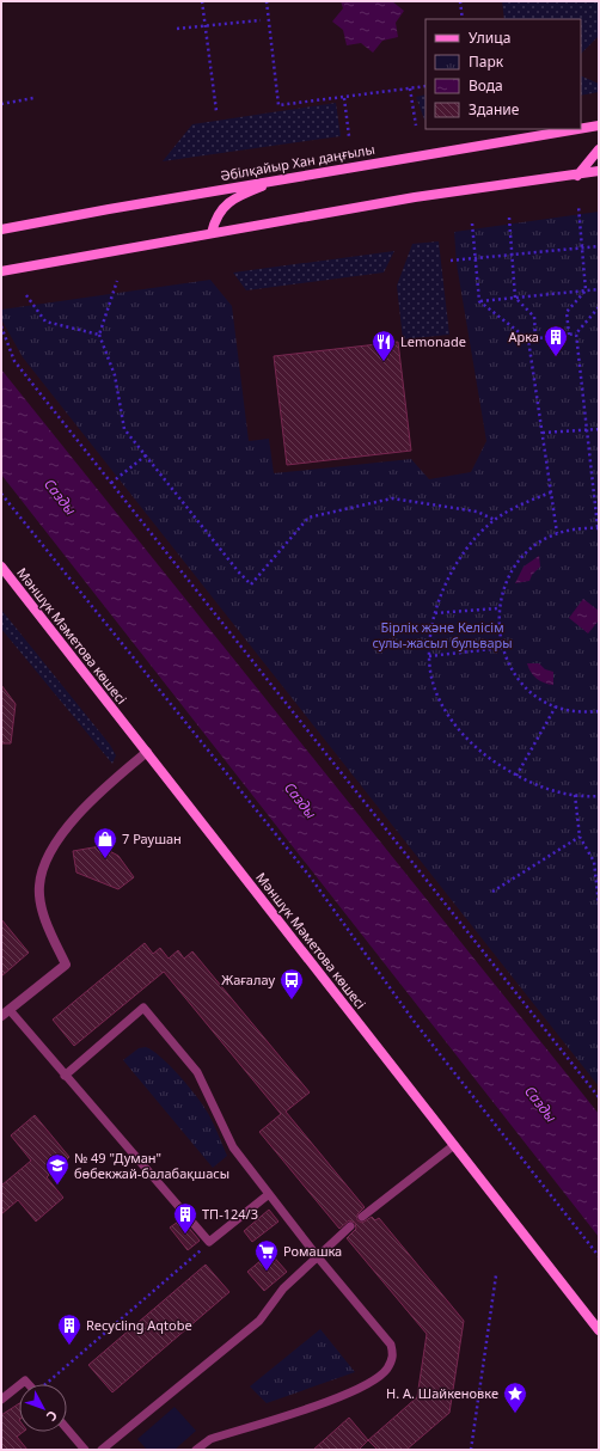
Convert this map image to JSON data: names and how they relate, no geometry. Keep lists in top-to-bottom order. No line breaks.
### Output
{"streets":{"main road":["Әбілқайыр Хан даңғылы","Мәншүк Мәметова көшесі"]},"water":["Сазды"],"parks":["Бірлік және Келісім сулы-жасыл бульвары"],"places":{"building":["Арка","ТП-124/3","Recycling Aqtobe"],"restaurant":["Lemonade"],"shop":["7 Раушан"],"bus stop":["Жағалау"],"school or university":["№ 49 \"Думан\" бөбекжай-балабақшасы"],"supermarket":["Ромашка"],"place":["Н. А. Шайкеновке"]},"legend":["Улица","Парк","Вода","Здание"],"north":"bottom right"}
